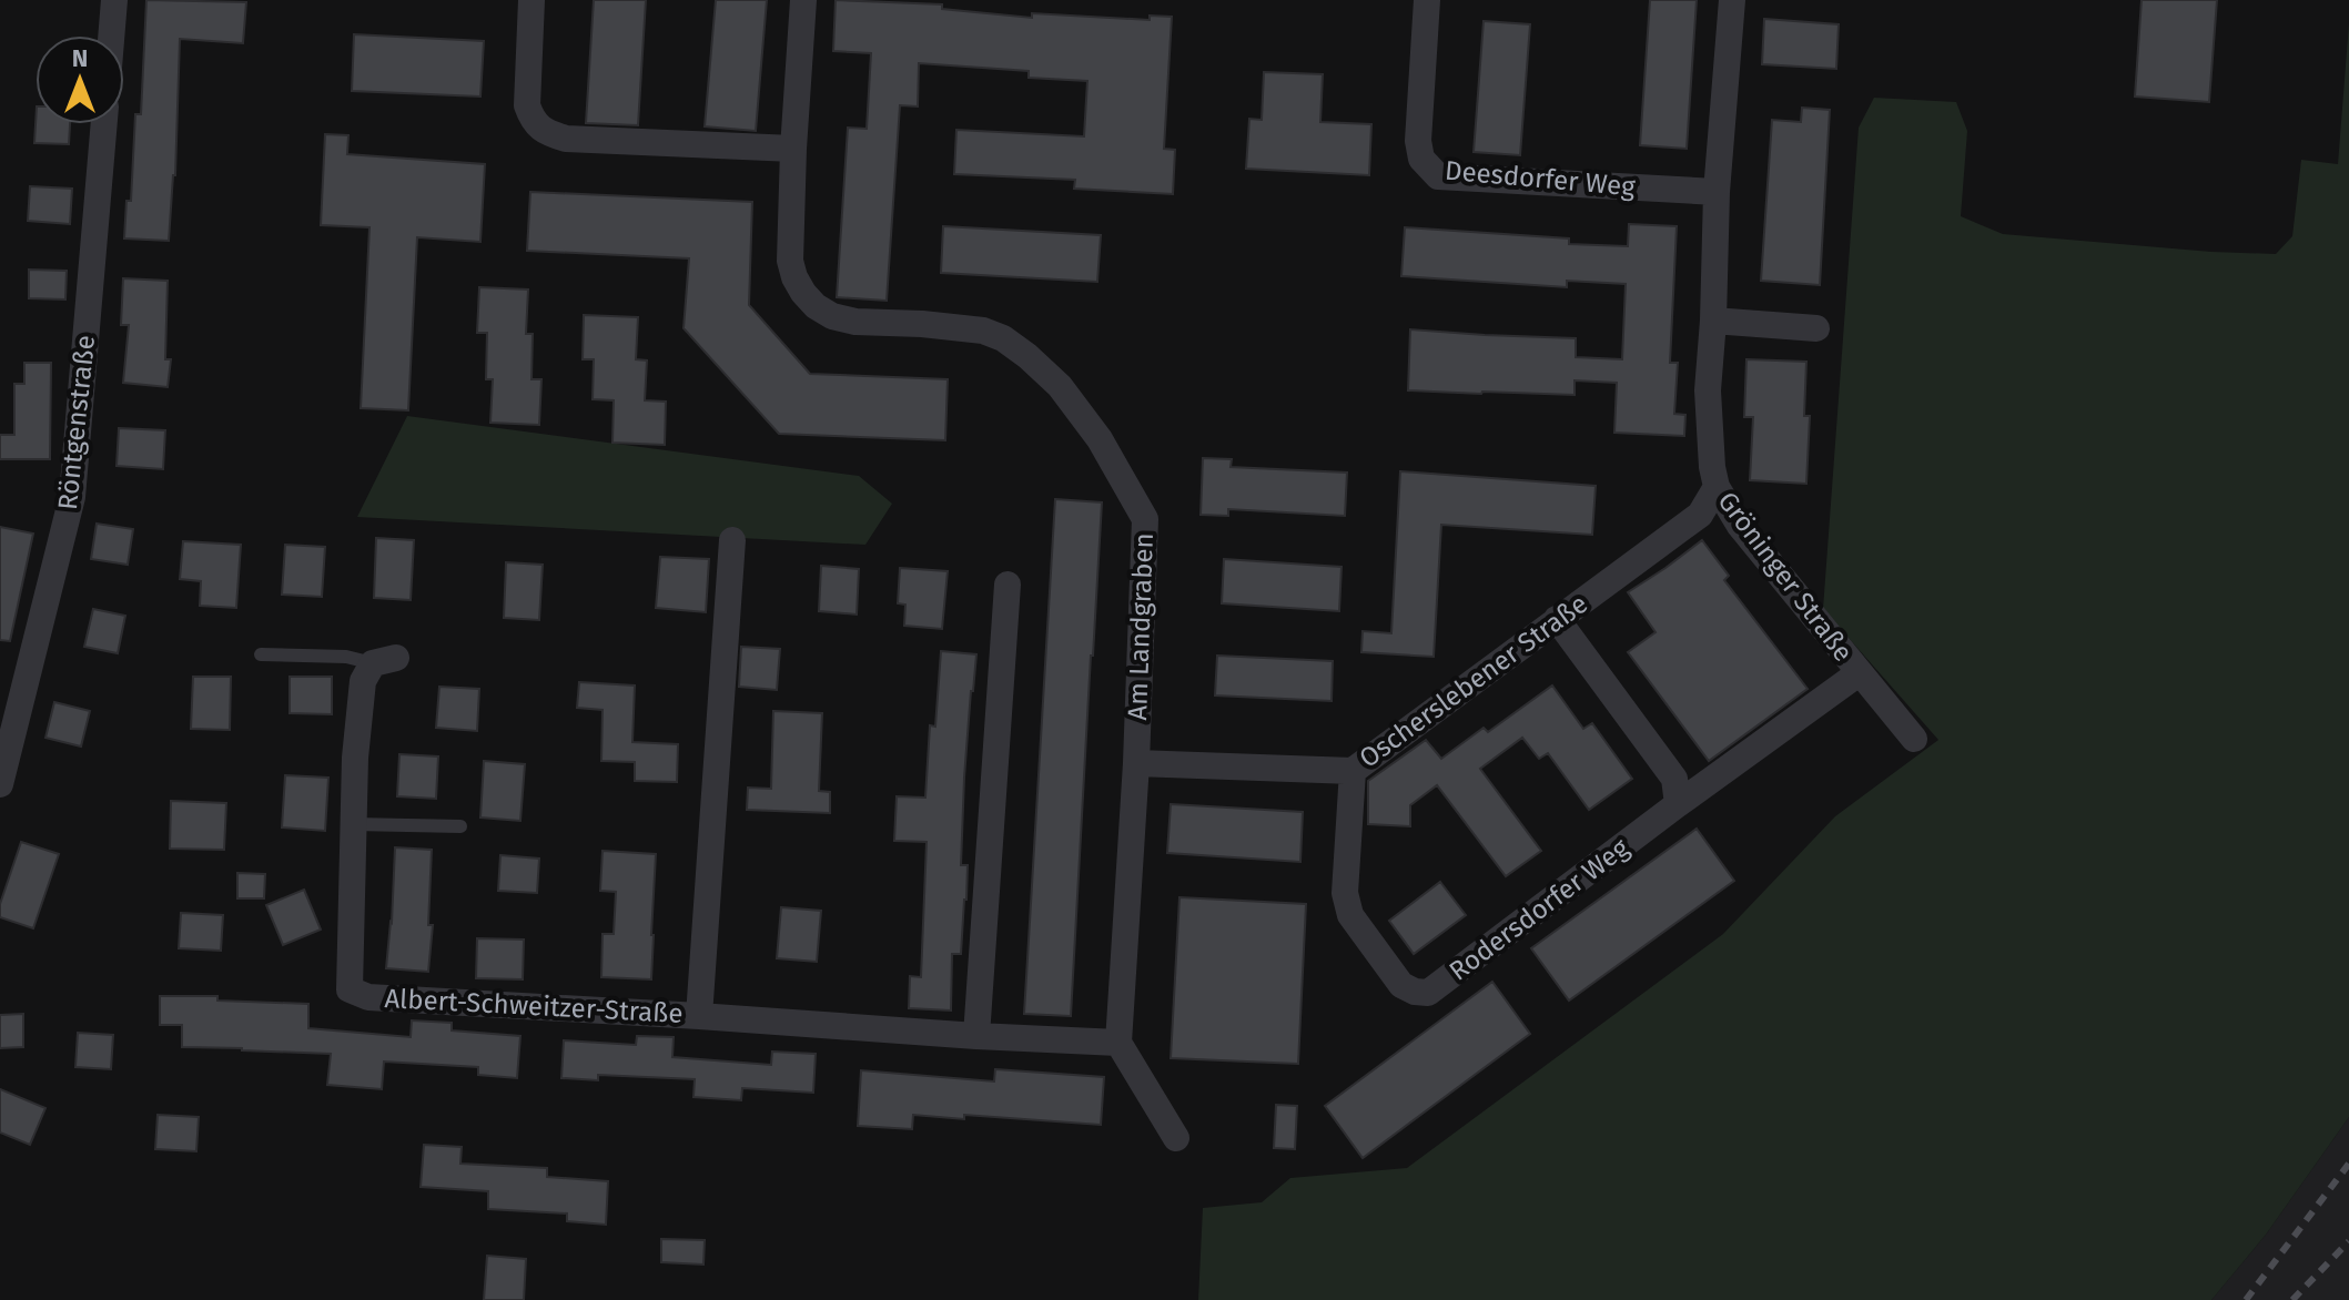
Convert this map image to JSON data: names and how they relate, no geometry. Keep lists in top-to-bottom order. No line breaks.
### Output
{"streets":{"street":["Deesdorfer Weg","Röntgenstraße","Gröninger Straße","Am Landgraben","Oscherslebener Straße","Rodersdorfer Weg","Albert-Schweitzer-Straße"]},"crossings":[["Deesdorfer Weg","Gröninger Straße"],["Gröninger Straße","Oscherslebener Straße"],["Gröninger Straße","Rodersdorfer Weg"],["Am Landgraben","Oscherslebener Straße"],["Am Landgraben","Albert-Schweitzer-Straße"],["Oscherslebener Straße","Rodersdorfer Weg"]],"north":"top"}
